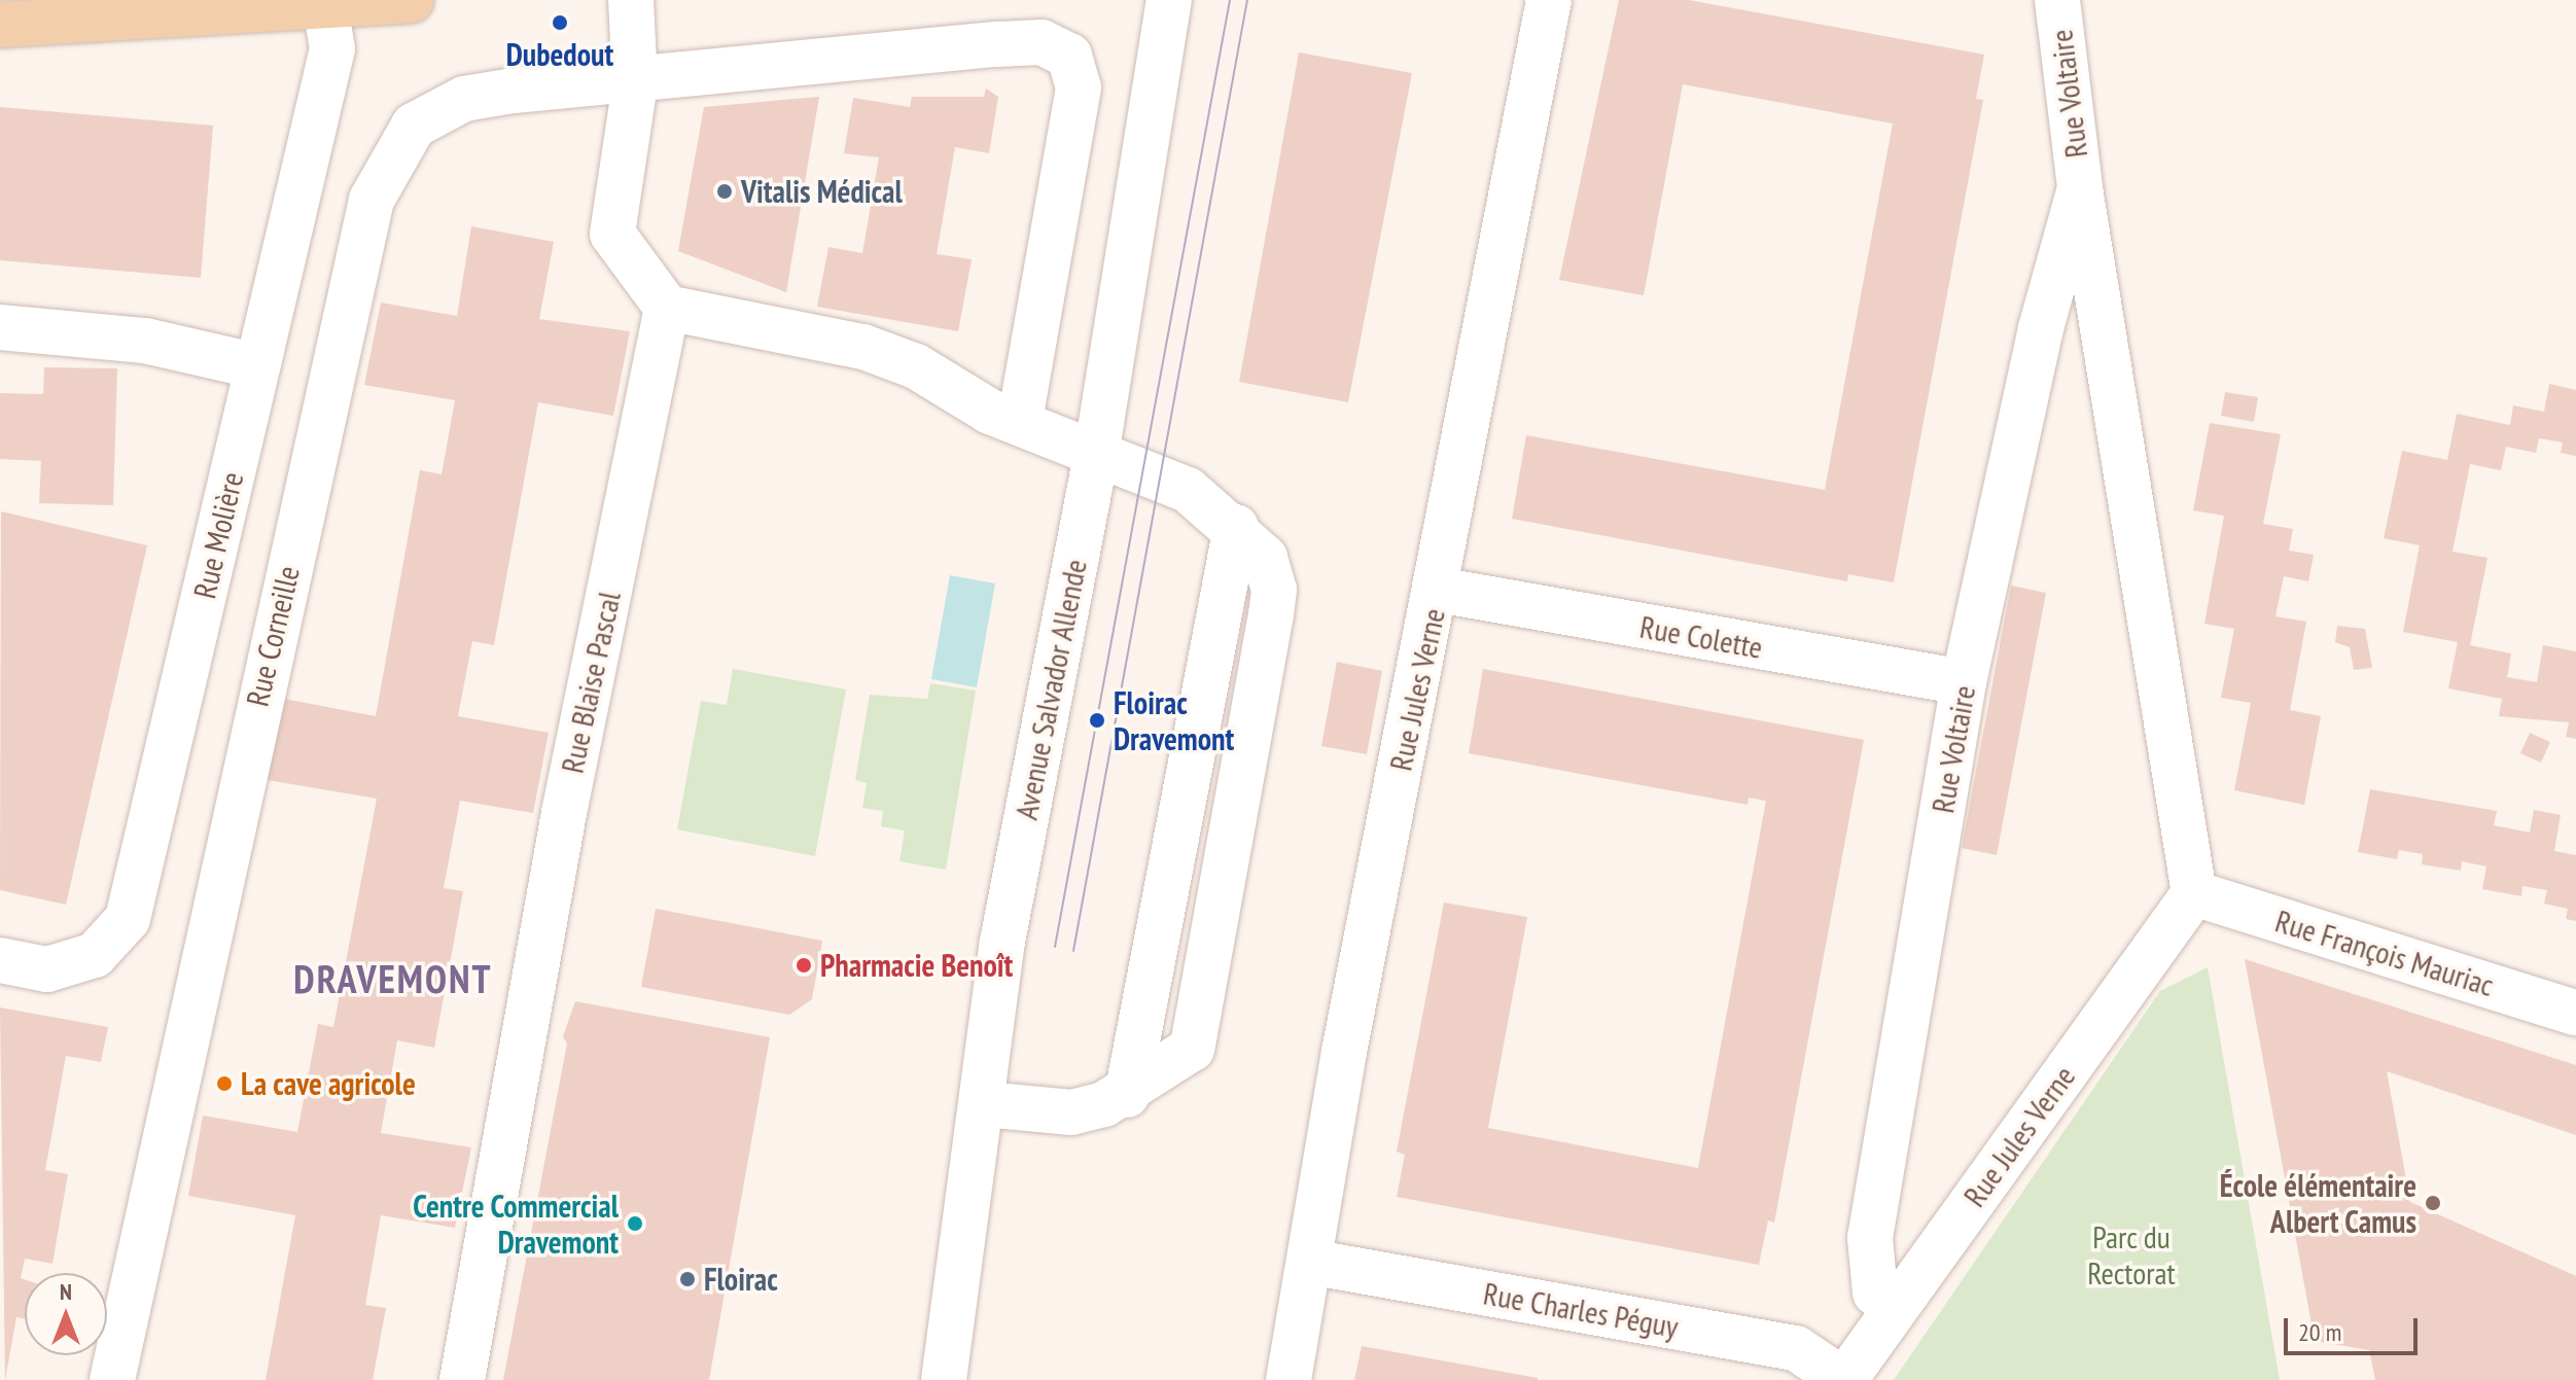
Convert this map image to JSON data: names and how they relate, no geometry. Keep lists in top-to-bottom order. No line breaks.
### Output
{"streets":{"street":["Rue Voltaire","Rue Molière","Rue Corneille","Rue Colette","Rue Blaise Pascal","Avenue Salvador Allende","Rue Jules Verne","Rue François Mauriac","Rue Charles Péguy"]},"crossings":[["Rue Voltaire","Rue Colette"],["Rue Voltaire","Rue Jules Verne"],["Rue Voltaire","Rue François Mauriac"],["Rue Colette","Rue Jules Verne"],["Rue Jules Verne","Rue François Mauriac"],["Rue Jules Verne","Rue Charles Péguy"]],"districts":["DRAVEMONT"],"parks":["Parc du Rectorat"],"places":["Dubedout","Vitalis Médical","Floirac Dravemont","Pharmacie Benoît","La cave agricole","École élémentaire Albert Camus","Centre Commercial Dravemont","Floirac"],"scale_bar":"20 m","north":"top"}
